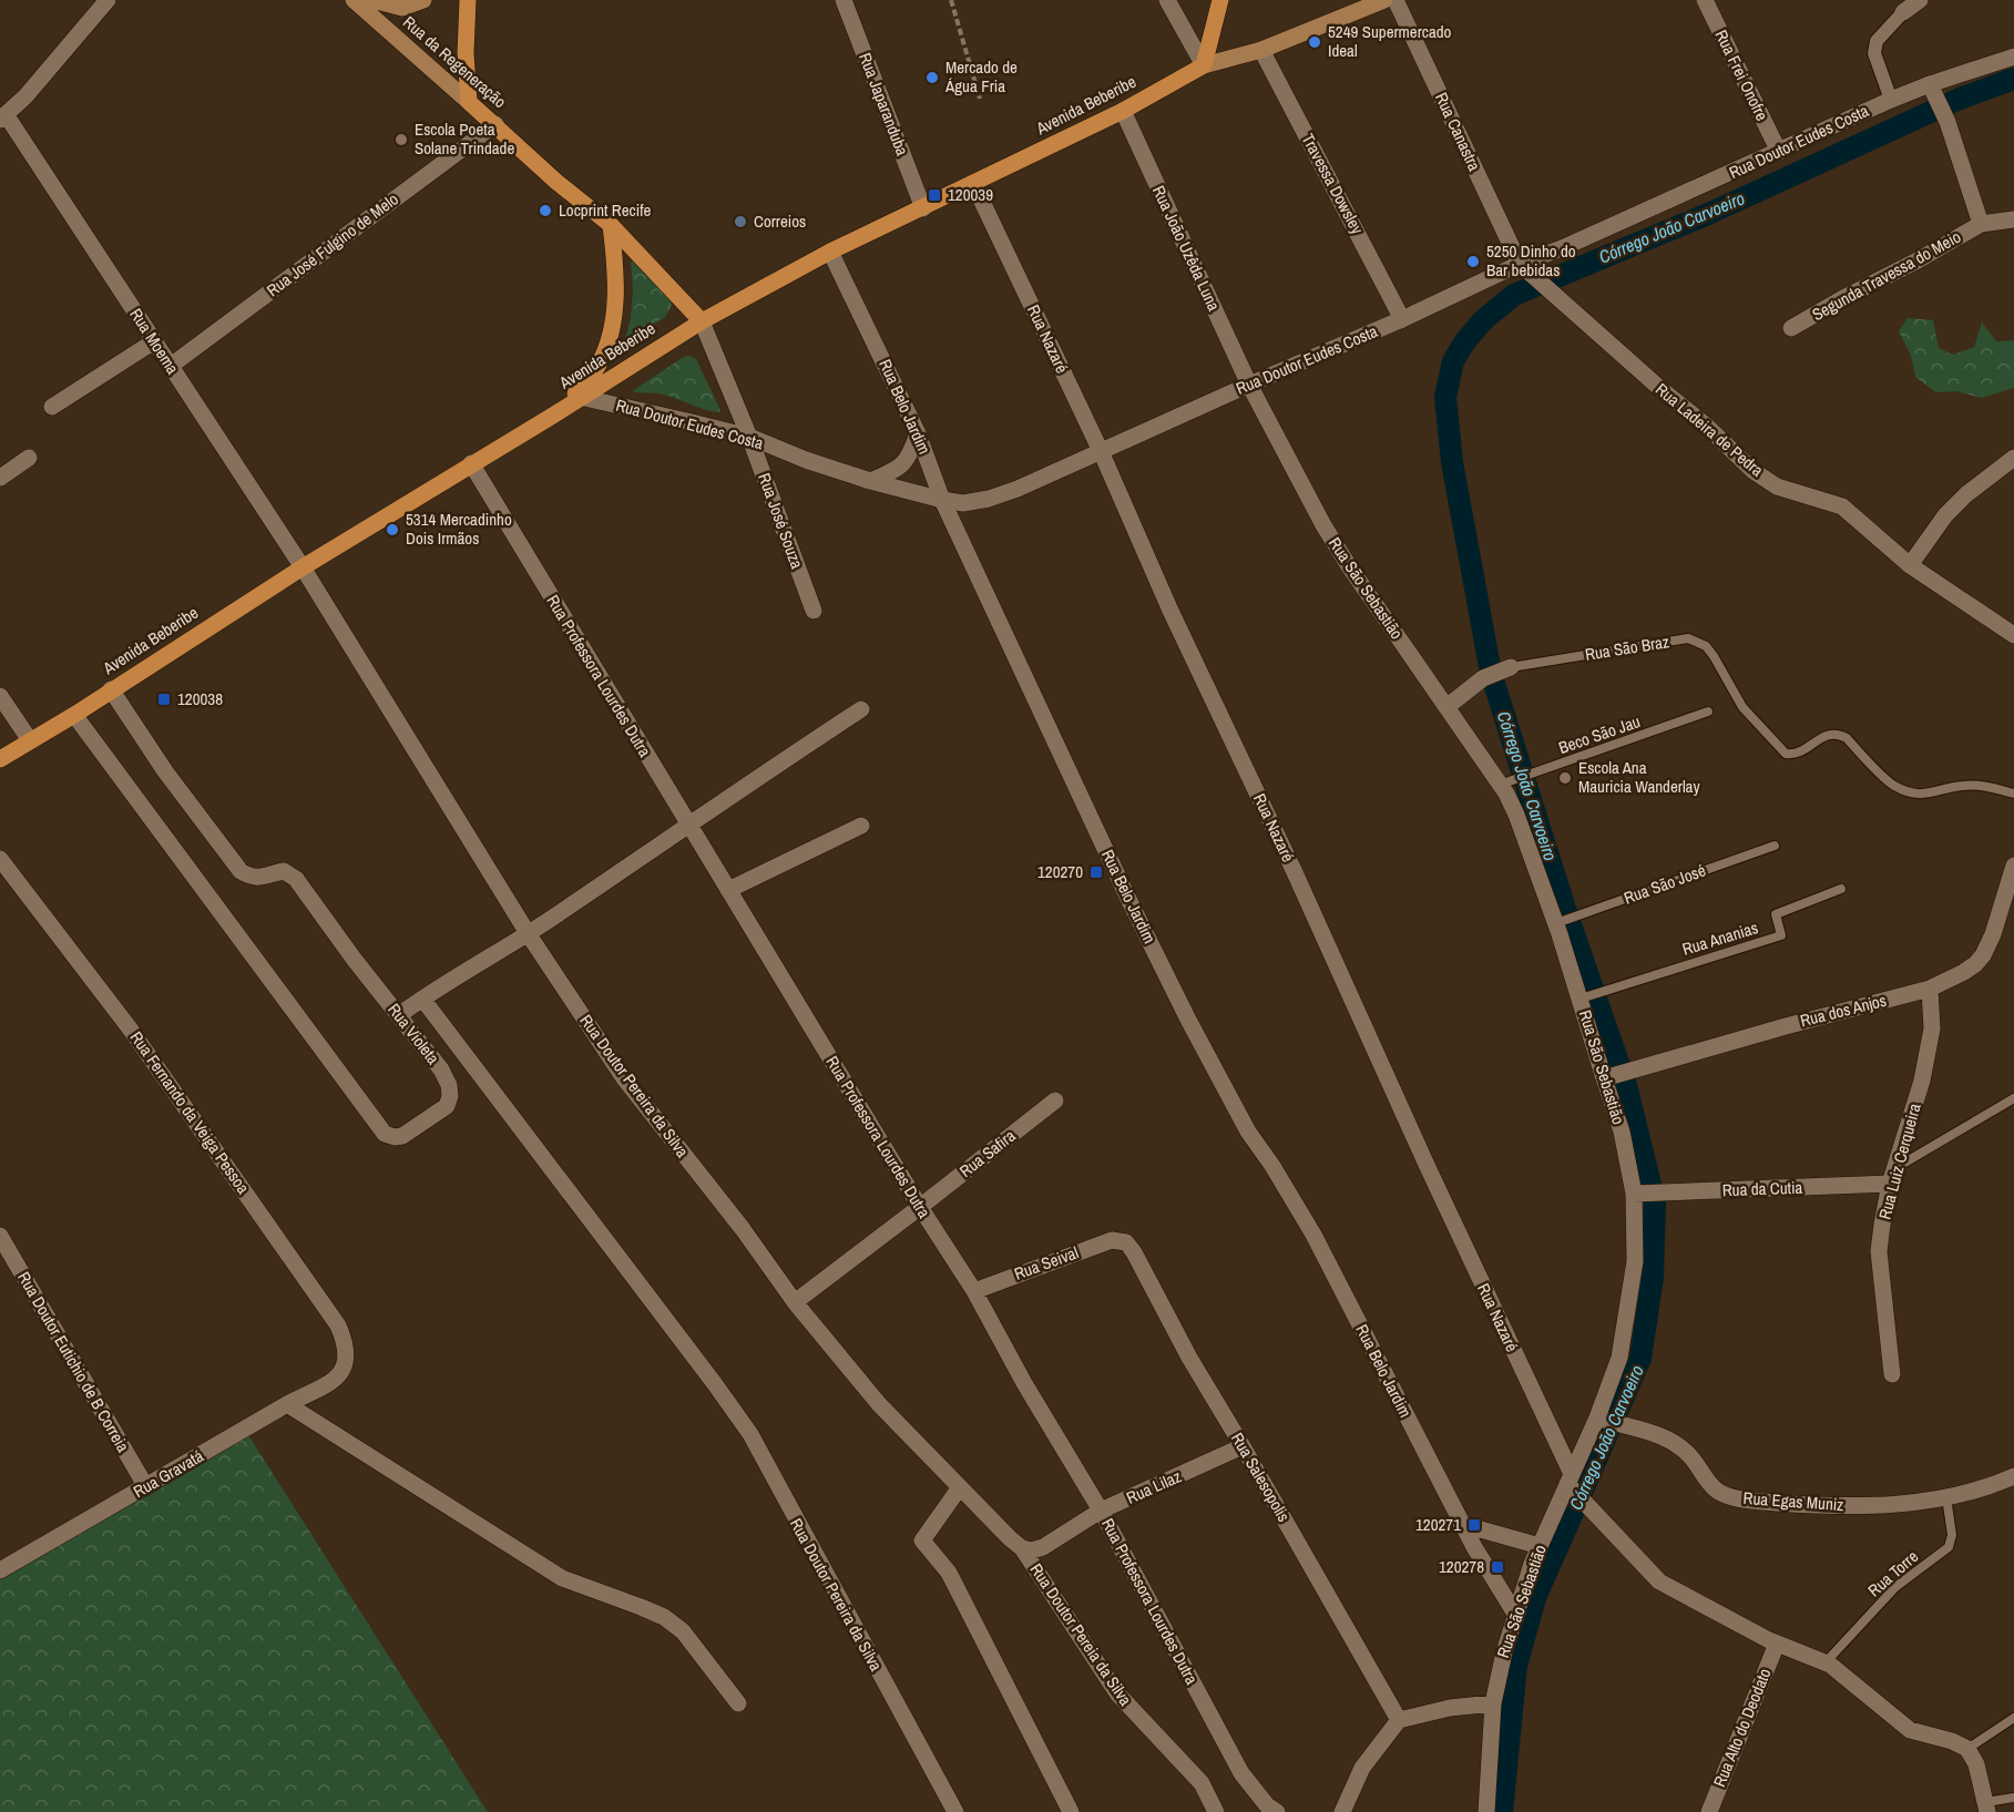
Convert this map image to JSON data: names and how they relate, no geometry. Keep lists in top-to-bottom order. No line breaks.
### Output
{"streets":{"main road":["Rua da Regeneração","Avenida Beberibe"],"street":["Rua Frei Onofre","Rua Japaranduba","Rua Canastra","Rua Doutor Eudes Costa","Travessa Dowsley","Rua José Fulgino de Melo","Rua João Uzêda Luna","Segunda Travessa do Meio","Rua Nazaré","Rua Moema","Rua Belo Jardim","Rua Ladeira de Pedra","Rua José Souza","Rua São Sebastião","Rua São Braz","Rua Professora Lourdes Dutra","Rua dos Anjos","Rua Violeta","Rua Doutor Pereira da Silva","Rua Fernando da Veiga Pessoa","Rua Safira","Rua Luiz Cerqueira","Rua da Cutia","Rua Seival","Rua Doutor Eutichio de B Correia","Rua Gravatá","Rua Salesopolis","Rua Lilaz","Rua Egas Muniz","Rua Doutor Pereia da Silva","Rua Alto do Deodato"],"lane":["Beco São Jau","Rua São José","Rua Ananias","Rua Torre"]},"crossings":[["Rua da Regeneração","Avenida Beberibe"],["Rua da Regeneração","Rua José Fulgino de Melo"],["Rua da Regeneração","Rua José Souza"],["Rua Frei Onofre","Rua Doutor Eudes Costa"],["Rua Japaranduba","Avenida Beberibe"],["Avenida Beberibe","Rua Doutor Eudes Costa"],["Avenida Beberibe","Rua João Uzêda Luna"],["Avenida Beberibe","Rua Nazaré"],["Avenida Beberibe","Rua Moema"],["Avenida Beberibe","Rua Belo Jardim"],["Avenida Beberibe","Rua José Souza"],["Avenida Beberibe","Rua Professora Lourdes Dutra"],["Avenida Beberibe","Rua Violeta"],["Avenida Beberibe","Rua Doutor Pereira da Silva"],["Rua Canastra","Rua Doutor Eudes Costa"],["Rua Canastra","Rua Ladeira de Pedra"],["Rua Doutor Eudes Costa","Travessa Dowsley"],["Rua Doutor Eudes Costa","Rua João Uzêda Luna"],["Rua Doutor Eudes Costa","Rua Nazaré"],["Rua Doutor Eudes Costa","Rua Belo Jardim"],["Rua Doutor Eudes Costa","Rua Ladeira de Pedra"],["Rua Doutor Eudes Costa","Rua José Souza"],["Rua Doutor Eudes Costa","Rua São Sebastião"],["Rua José Fulgino de Melo","Rua Moema"],["Rua João Uzêda Luna","Rua São Sebastião"],["Rua Nazaré","Rua São Sebastião"],["Rua Nazaré","Rua Torre"],["Rua Nazaré","Rua Alto do Deodato"],["Rua Moema","Rua Doutor Pereira da Silva"],["Rua Belo Jardim","Rua São Sebastião"],["Rua São Sebastião","Rua São Braz"],["Rua São Sebastião","Beco São Jau"],["Rua São Sebastião","Rua São José"],["Rua São Sebastião","Rua Ananias"],["Rua São Sebastião","Rua dos Anjos"],["Rua São Sebastião","Rua da Cutia"],["Rua São Sebastião","Rua Egas Muniz"],["Rua Professora Lourdes Dutra","Rua Violeta"],["Rua Professora Lourdes Dutra","Rua Safira"],["Rua Professora Lourdes Dutra","Rua Seival"],["Rua Professora Lourdes Dutra","Rua Lilaz"],["Rua dos Anjos","Rua Luiz Cerqueira"],["Rua Violeta","Rua Doutor Pereira da Silva"],["Rua Doutor Pereira da Silva","Rua Lilaz"],["Rua Doutor Pereira da Silva","Rua Doutor Pereia da Silva"],["Rua Fernando da Veiga Pessoa","Rua Gravatá"],["Rua Luiz Cerqueira","Rua da Cutia"],["Rua Seival","Rua Salesopolis"],["Rua Doutor Eutichio de B Correia","Rua Gravatá"],["Rua Salesopolis","Rua Lilaz"],["Rua Lilaz","Rua Doutor Pereia da Silva"],["Rua Egas Muniz","Rua Torre"]],"water":["Córrego João Carvoeiro"],"places":{"other":["5249 Supermercado Ideal","Mercado de Água Fria","Escola Poeta Solane Trindade","Locprint Recife","Correios","5250 Dinho do Bar bebidas","5314 Mercadinho Dois Irmãos","Escola Ana Mauricia Wanderlay"],"transit":["120039","120038","120270","120271","120278"]}}
